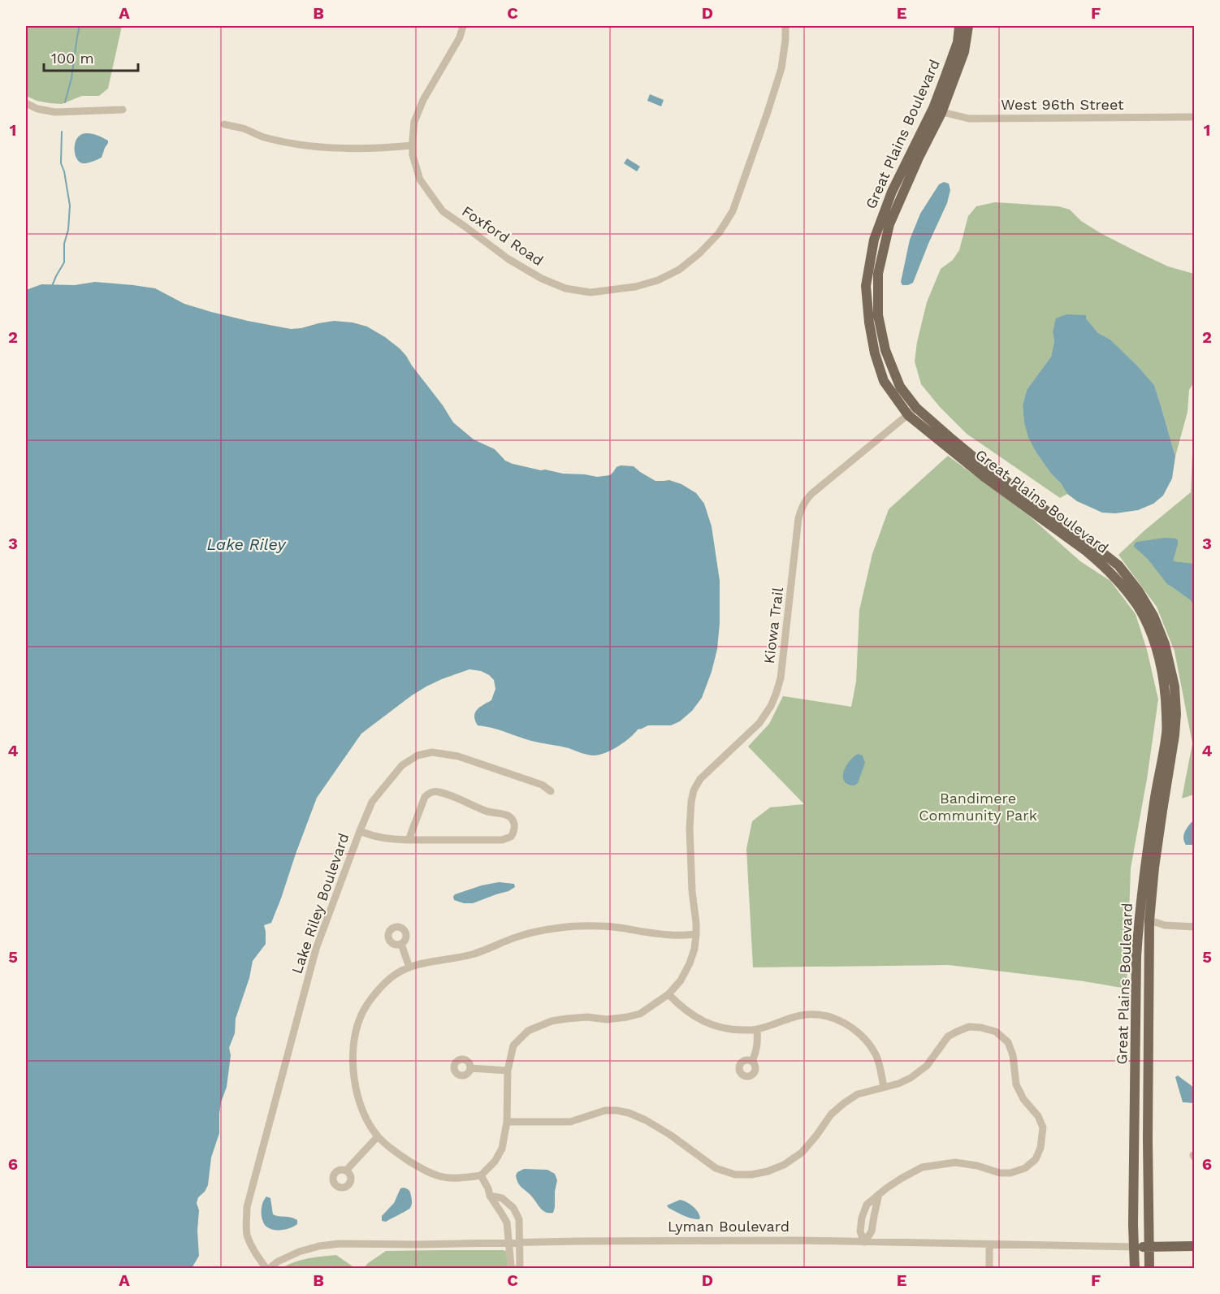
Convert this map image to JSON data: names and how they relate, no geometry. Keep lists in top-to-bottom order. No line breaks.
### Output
{"streets":{"main road":["Great Plains Boulevard","Lyman Boulevard"],"street":["West 96th Street","Foxford Road","Kiowa Trail","Lake Riley Boulevard"]},"crossings":[["West 96th Street","Great Plains Boulevard"],["Great Plains Boulevard","Kiowa Trail"],["Great Plains Boulevard","Lyman Boulevard"],["Lake Riley Boulevard","Lyman Boulevard"]],"water":["Lake Riley"],"parks":["Bandimere Community Park"],"scale_bar":"100 m","grid":{"columns":["A","B","C","D","E","F"],"rows":["1","2","3","4","5","6"]}}
